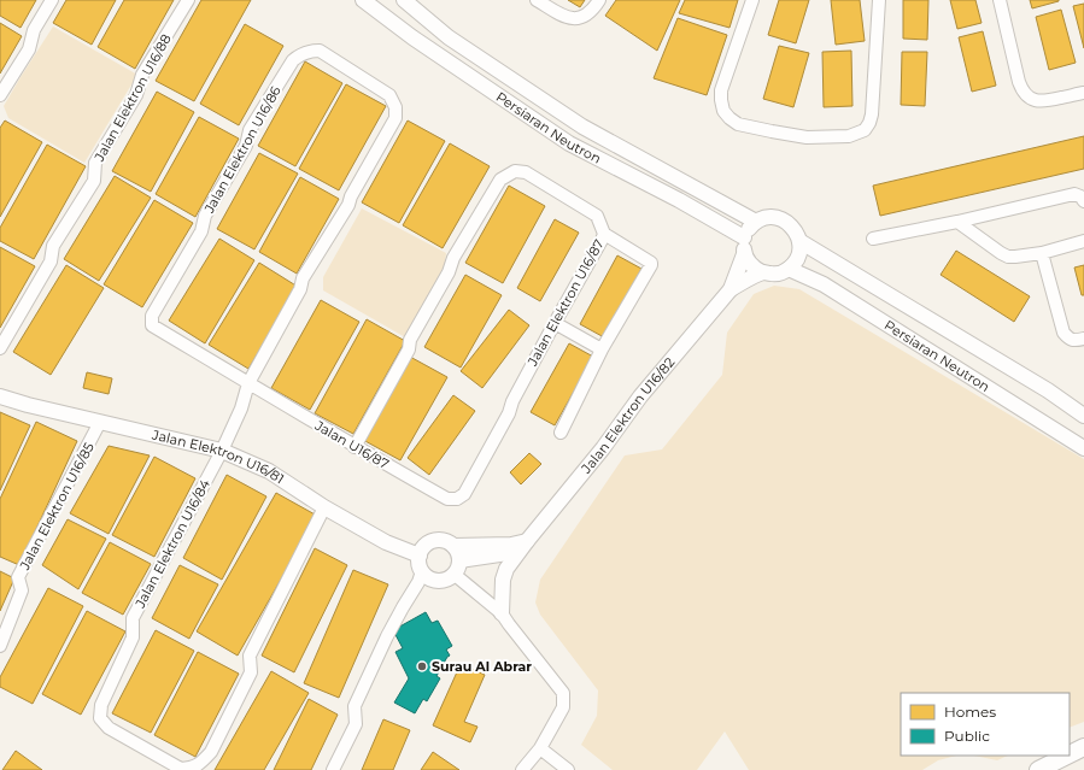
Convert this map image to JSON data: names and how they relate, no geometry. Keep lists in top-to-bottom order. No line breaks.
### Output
{"streets":{"street":["Jalan Elektron U16/88","Persiaran Neutron","Jalan Elektron U16/86","Jalan Elektron U16/87","Jalan Elektron U16/82","Jalan U16/87","Jalan Elektron U16/81","Jalan Elektron U16/85","Jalan Elektron U16/84"]},"crossings":[["Jalan Elektron U16/86","Jalan U16/87"],["Jalan Elektron U16/86","Jalan Elektron U16/81"],["Jalan Elektron U16/86","Jalan Elektron U16/84"],["Jalan Elektron U16/87","Jalan U16/87"],["Jalan Elektron U16/81","Jalan Elektron U16/85"],["Jalan Elektron U16/81","Jalan Elektron U16/84"]],"places":["Surau Al Abrar"],"legend":["Homes","Public"]}
